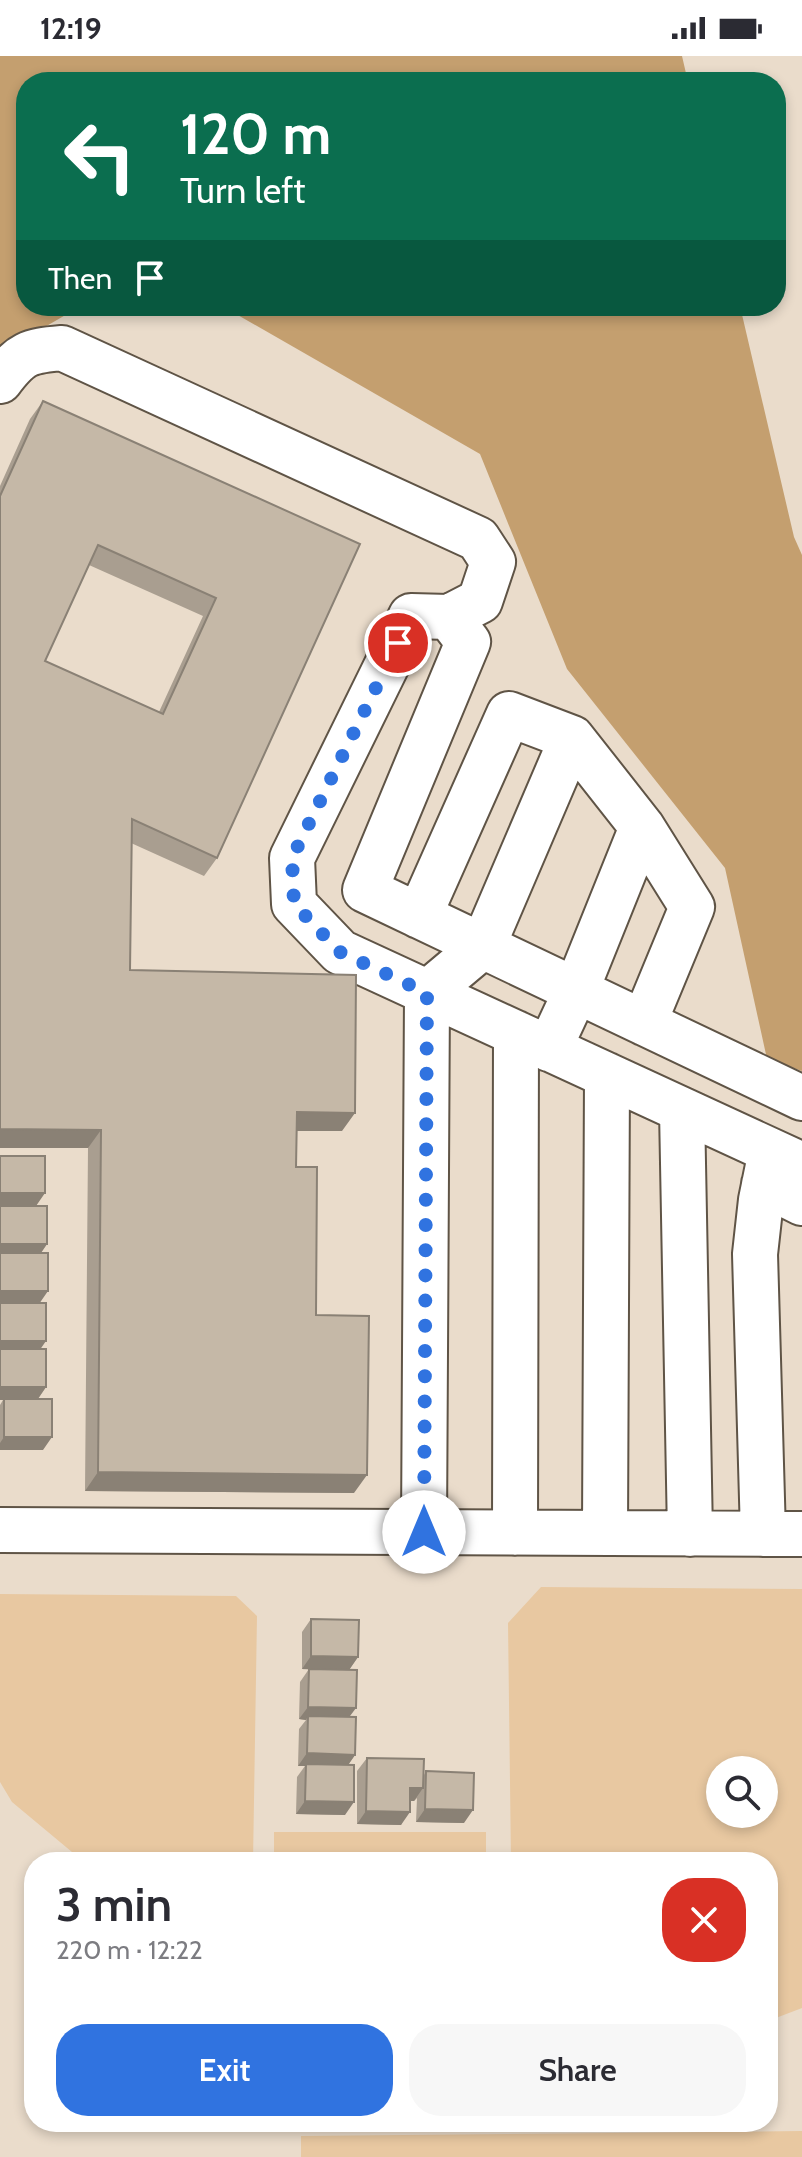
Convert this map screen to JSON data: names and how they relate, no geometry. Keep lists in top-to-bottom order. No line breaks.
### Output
{"page":{"status":"12:19","turn":["120 m","Turn left"],"then":"Then","heading":["3 min","220 m · 12:22"],"buttons":["Exit","Share"]}}
